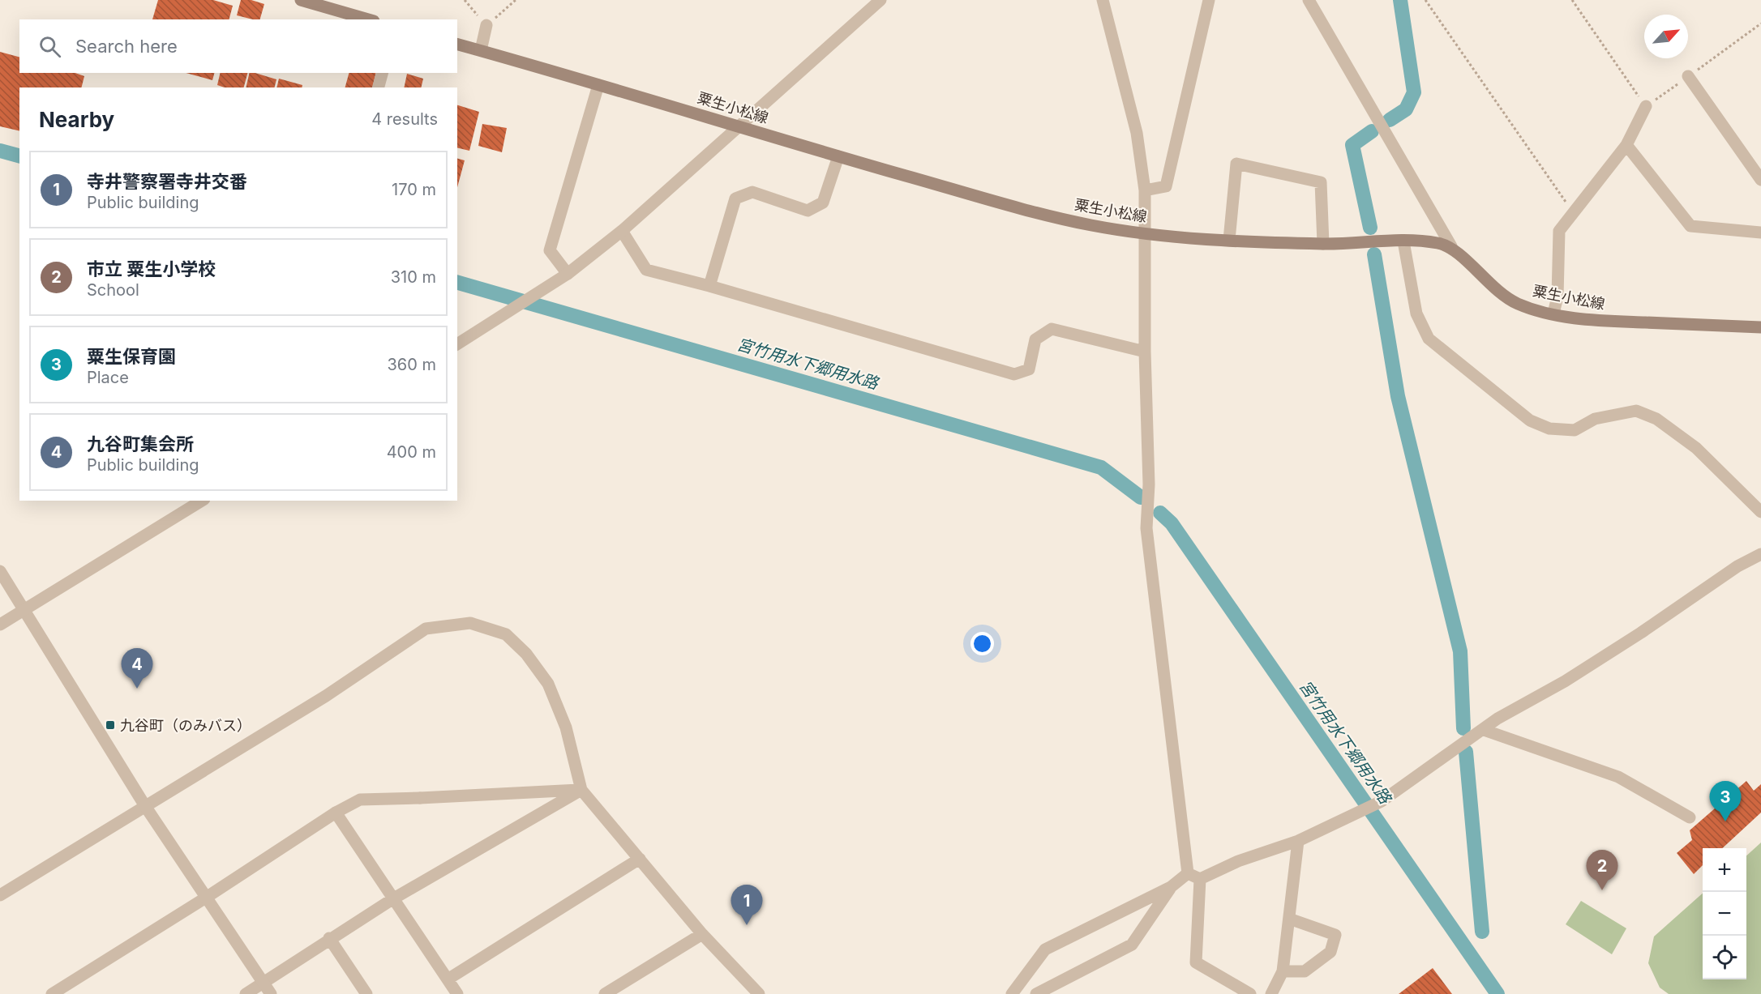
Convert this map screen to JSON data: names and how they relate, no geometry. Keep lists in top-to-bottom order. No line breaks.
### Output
{"streets":{"main road":["粟生小松線"]},"water":["宮竹用水下郷用水路"],"places":{"transit":["九谷町（のみバス）"]},"north":"top right","page":{"search":"Search here","heading":["Nearby","4 results"],"list":[{"mark":"1","name":"寺井警察署寺井交番","note":"Public building","value":"170 m"},{"mark":"2","name":"市立 粟生小学校","note":"School","value":"310 m"},{"mark":"3","name":"粟生保育園","note":"Place","value":"360 m"},{"mark":"4","name":"九谷町集会所","note":"Public building","value":"400 m"}],"pins":["4","3","2","1"],"map_buttons":["+","−"]}}
